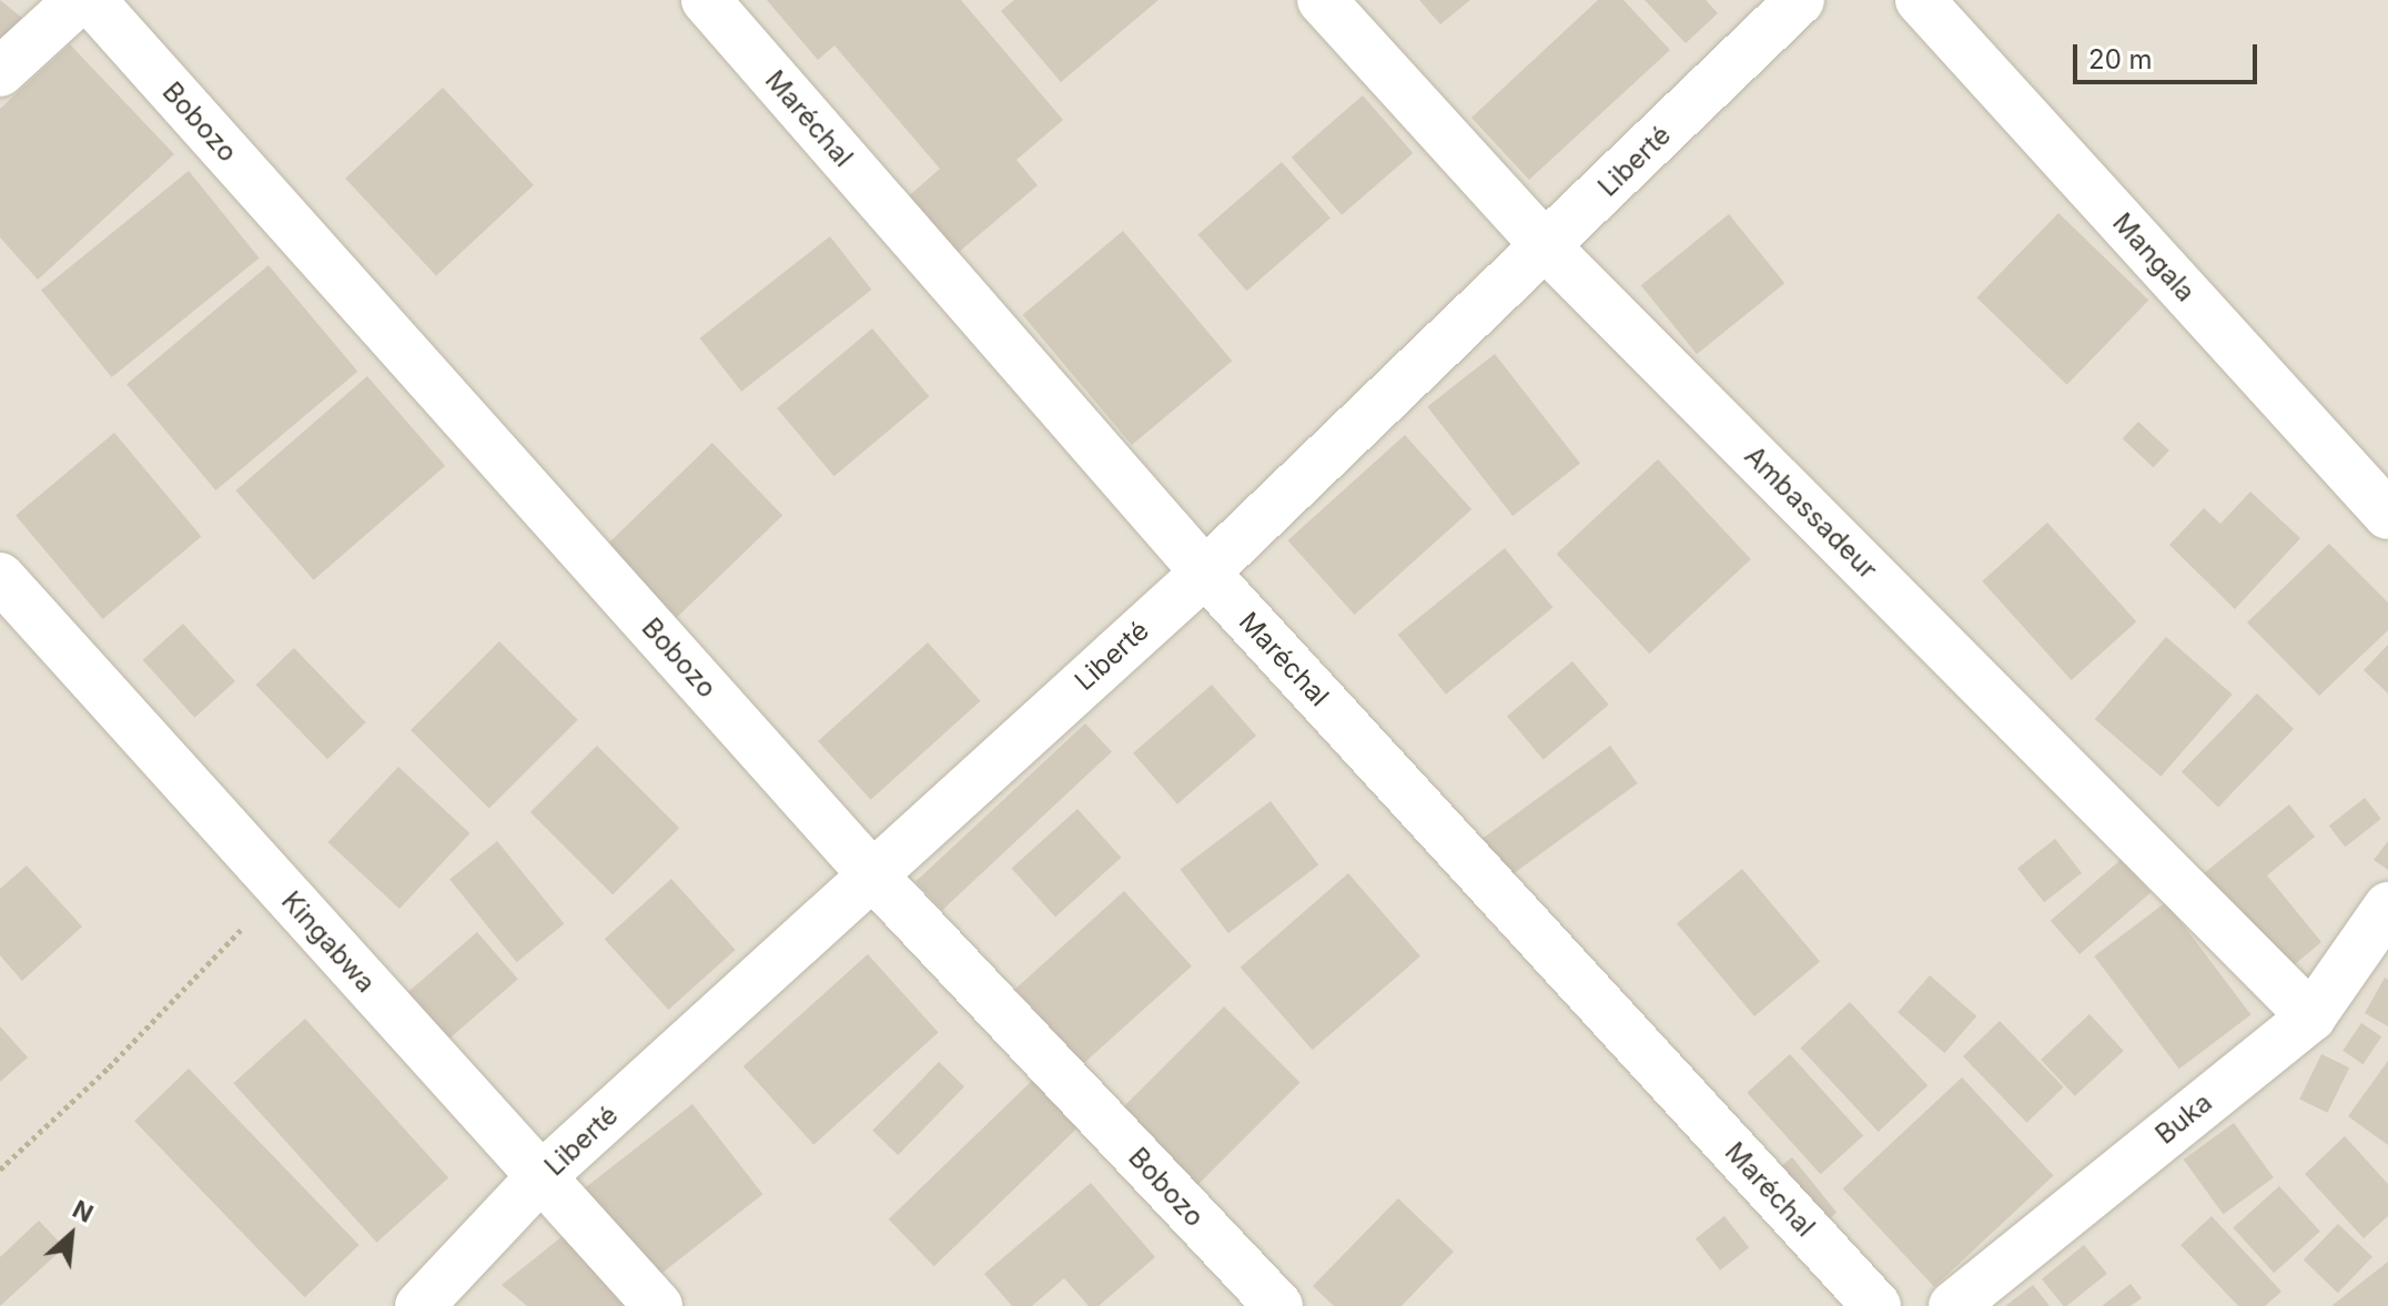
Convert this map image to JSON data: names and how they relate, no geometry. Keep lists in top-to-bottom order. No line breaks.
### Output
{"streets":{"street":["Maréchal","Bobozo","Liberté","Mangala","Ambassadeur","Kingabwa","Buka"]},"crossings":[["Maréchal","Liberté"],["Bobozo","Liberté"],["Liberté","Ambassadeur"],["Liberté","Kingabwa"],["Ambassadeur","Buka"]],"scale_bar":"20 m","north":"top right"}
